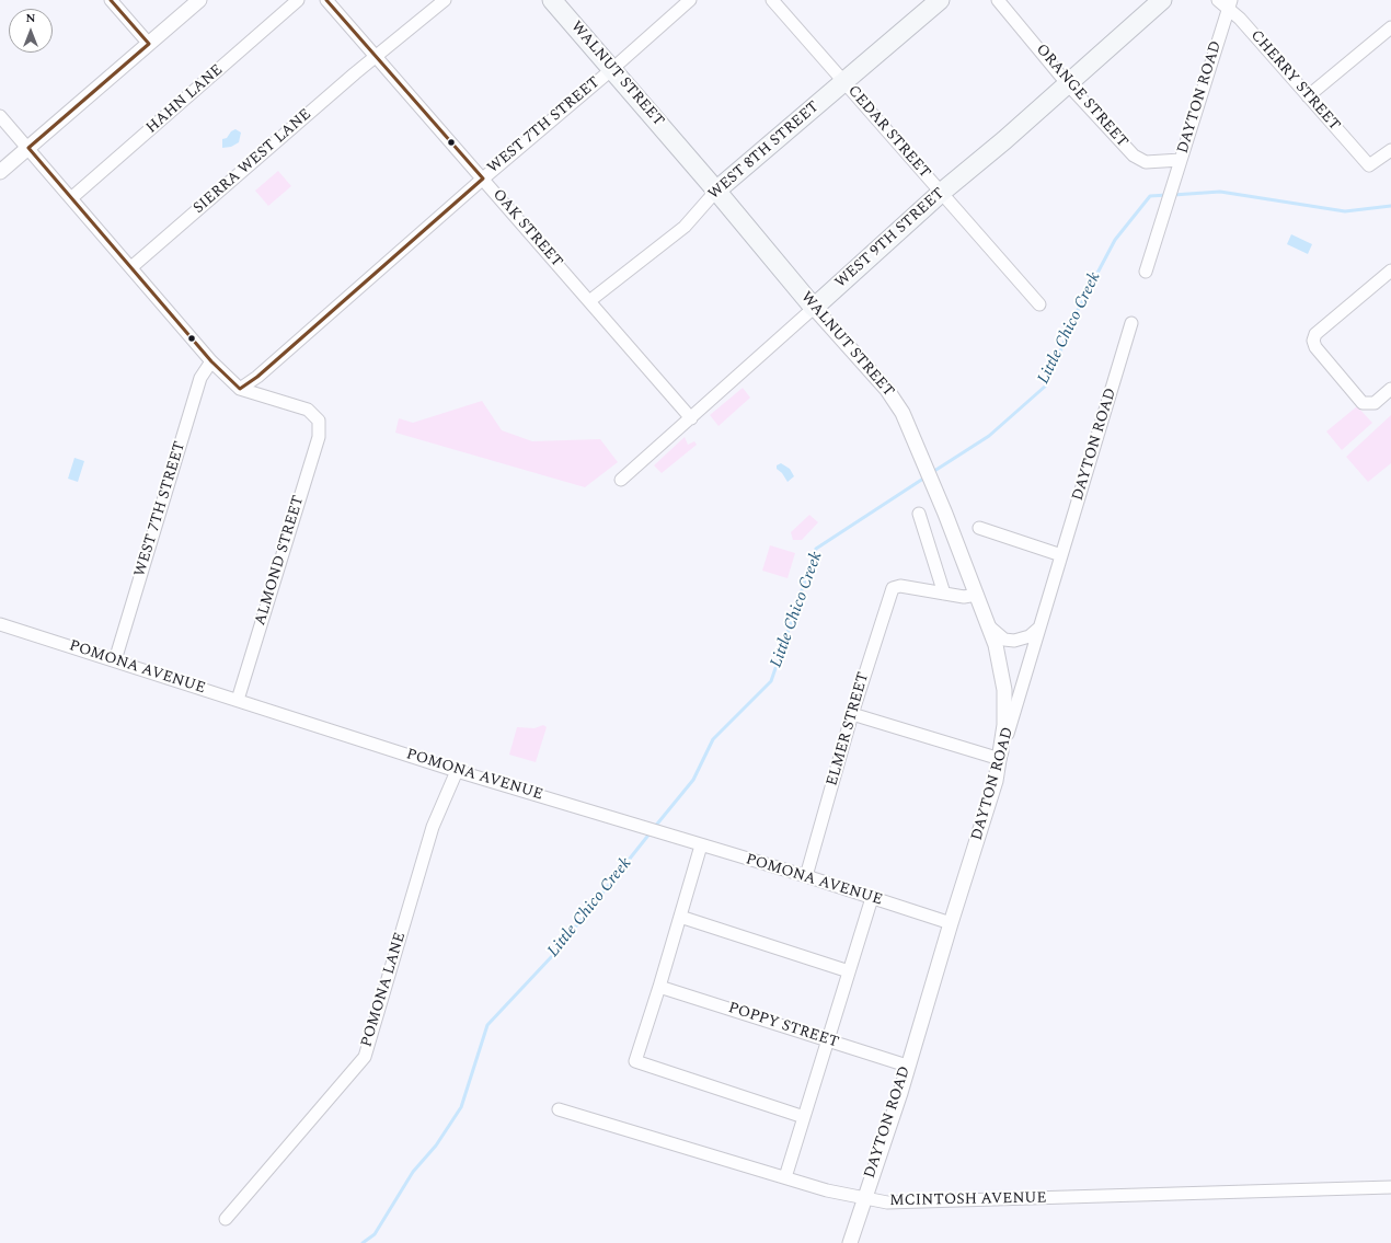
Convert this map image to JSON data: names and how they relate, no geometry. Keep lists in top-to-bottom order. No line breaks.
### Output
{"streets":{"main road":["WALNUT STREET","WEST 8TH STREET","WEST 9TH STREET"],"street":["CHERRY STREET","ORANGE STREET","DAYTON ROAD","HAHN LANE","WEST 7TH STREET","CEDAR STREET","SIERRA WEST LANE","OAK STREET","ALMOND STREET","POMONA AVENUE","ELMER STREET","POMONA LANE","POPPY STREET","MCINTOSH AVENUE"]},"crossings":[["WALNUT STREET","DAYTON ROAD"],["WALNUT STREET","WEST 7TH STREET"],["WALNUT STREET","WEST 8TH STREET"],["WALNUT STREET","WEST 9TH STREET"],["CHERRY STREET","DAYTON ROAD"],["ORANGE STREET","DAYTON ROAD"],["ORANGE STREET","WEST 9TH STREET"],["DAYTON ROAD","POMONA AVENUE"],["DAYTON ROAD","POPPY STREET"],["DAYTON ROAD","MCINTOSH AVENUE"],["WEST 7TH STREET","OAK STREET"],["WEST 7TH STREET","ALMOND STREET"],["WEST 7TH STREET","POMONA AVENUE"],["CEDAR STREET","WEST 8TH STREET"],["CEDAR STREET","WEST 9TH STREET"],["WEST 8TH STREET","OAK STREET"],["SIERRA WEST LANE","OAK STREET"],["OAK STREET","WEST 9TH STREET"],["ALMOND STREET","POMONA AVENUE"],["POMONA AVENUE","ELMER STREET"],["POMONA AVENUE","POMONA LANE"]],"water":["Little Chico Creek"],"north":"top"}
